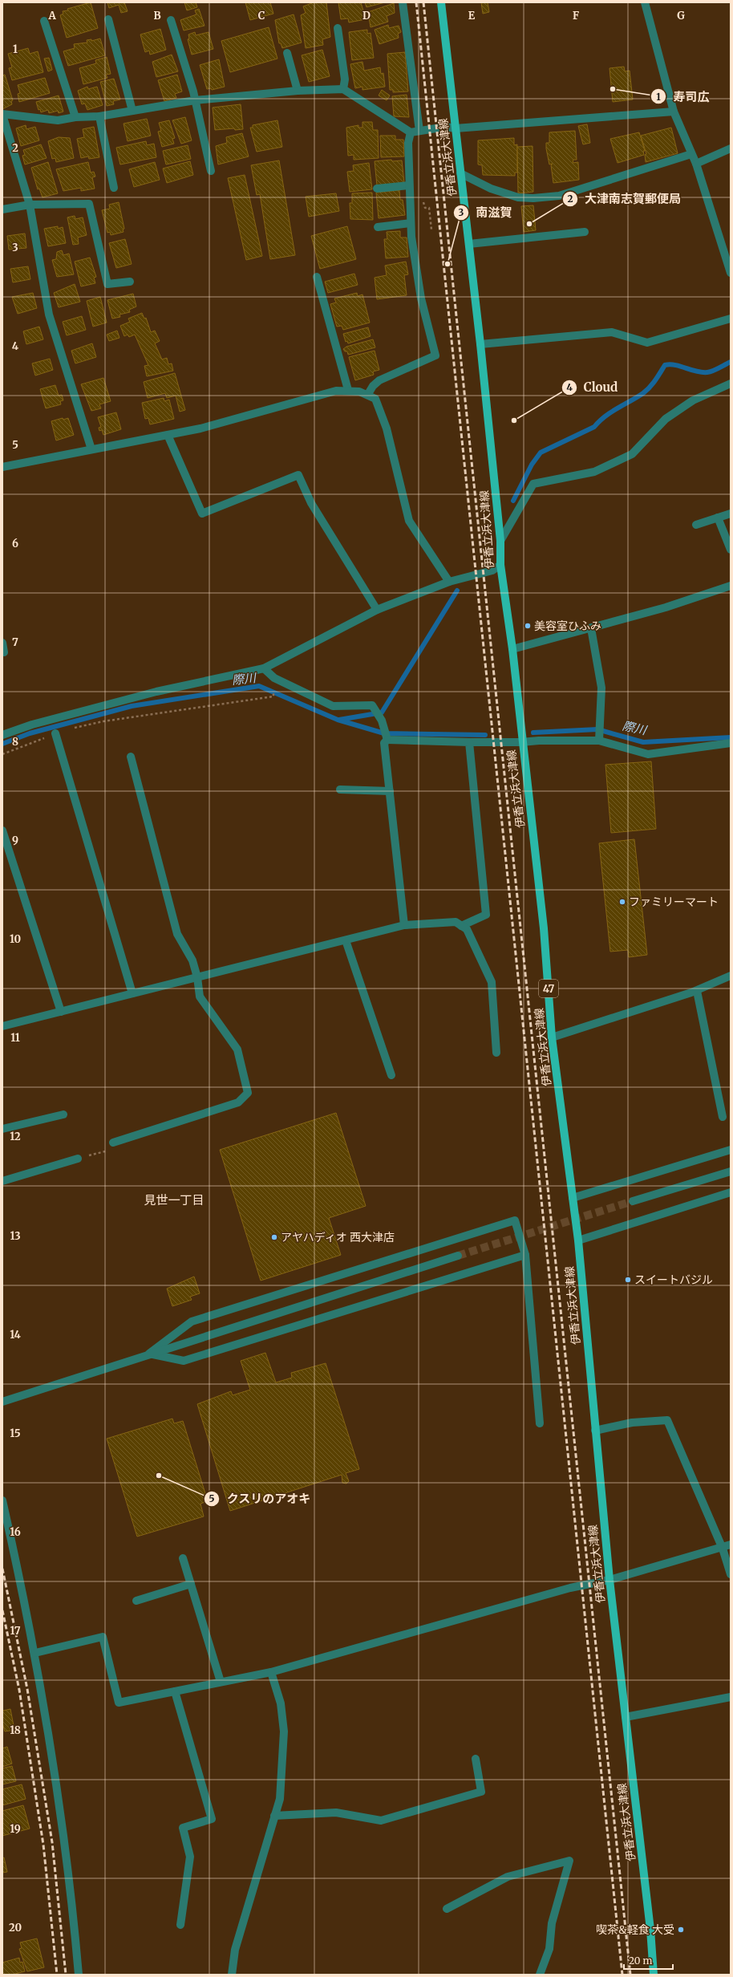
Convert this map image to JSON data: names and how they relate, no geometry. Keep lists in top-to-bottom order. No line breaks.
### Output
{"streets":{"main road":["伊香立浜大津線","47"]},"districts":["見世一丁目"],"water":["際川"],"places":["寿司広","大津南志賀郵便局","南滋賀","Cloud","美容室ひふみ","ファミリーマート","アヤハディオ 西大津店","スイートバジル","クスリのアオキ","喫茶&軽食 大受"],"scale_bar":"20 m","grid":{"columns":["A","B","C","D","E","F","G"],"rows":["1","2","3","4","5","6","7","8","9","10","11","12","13","14","15","16","17","18","19","20"]}}
